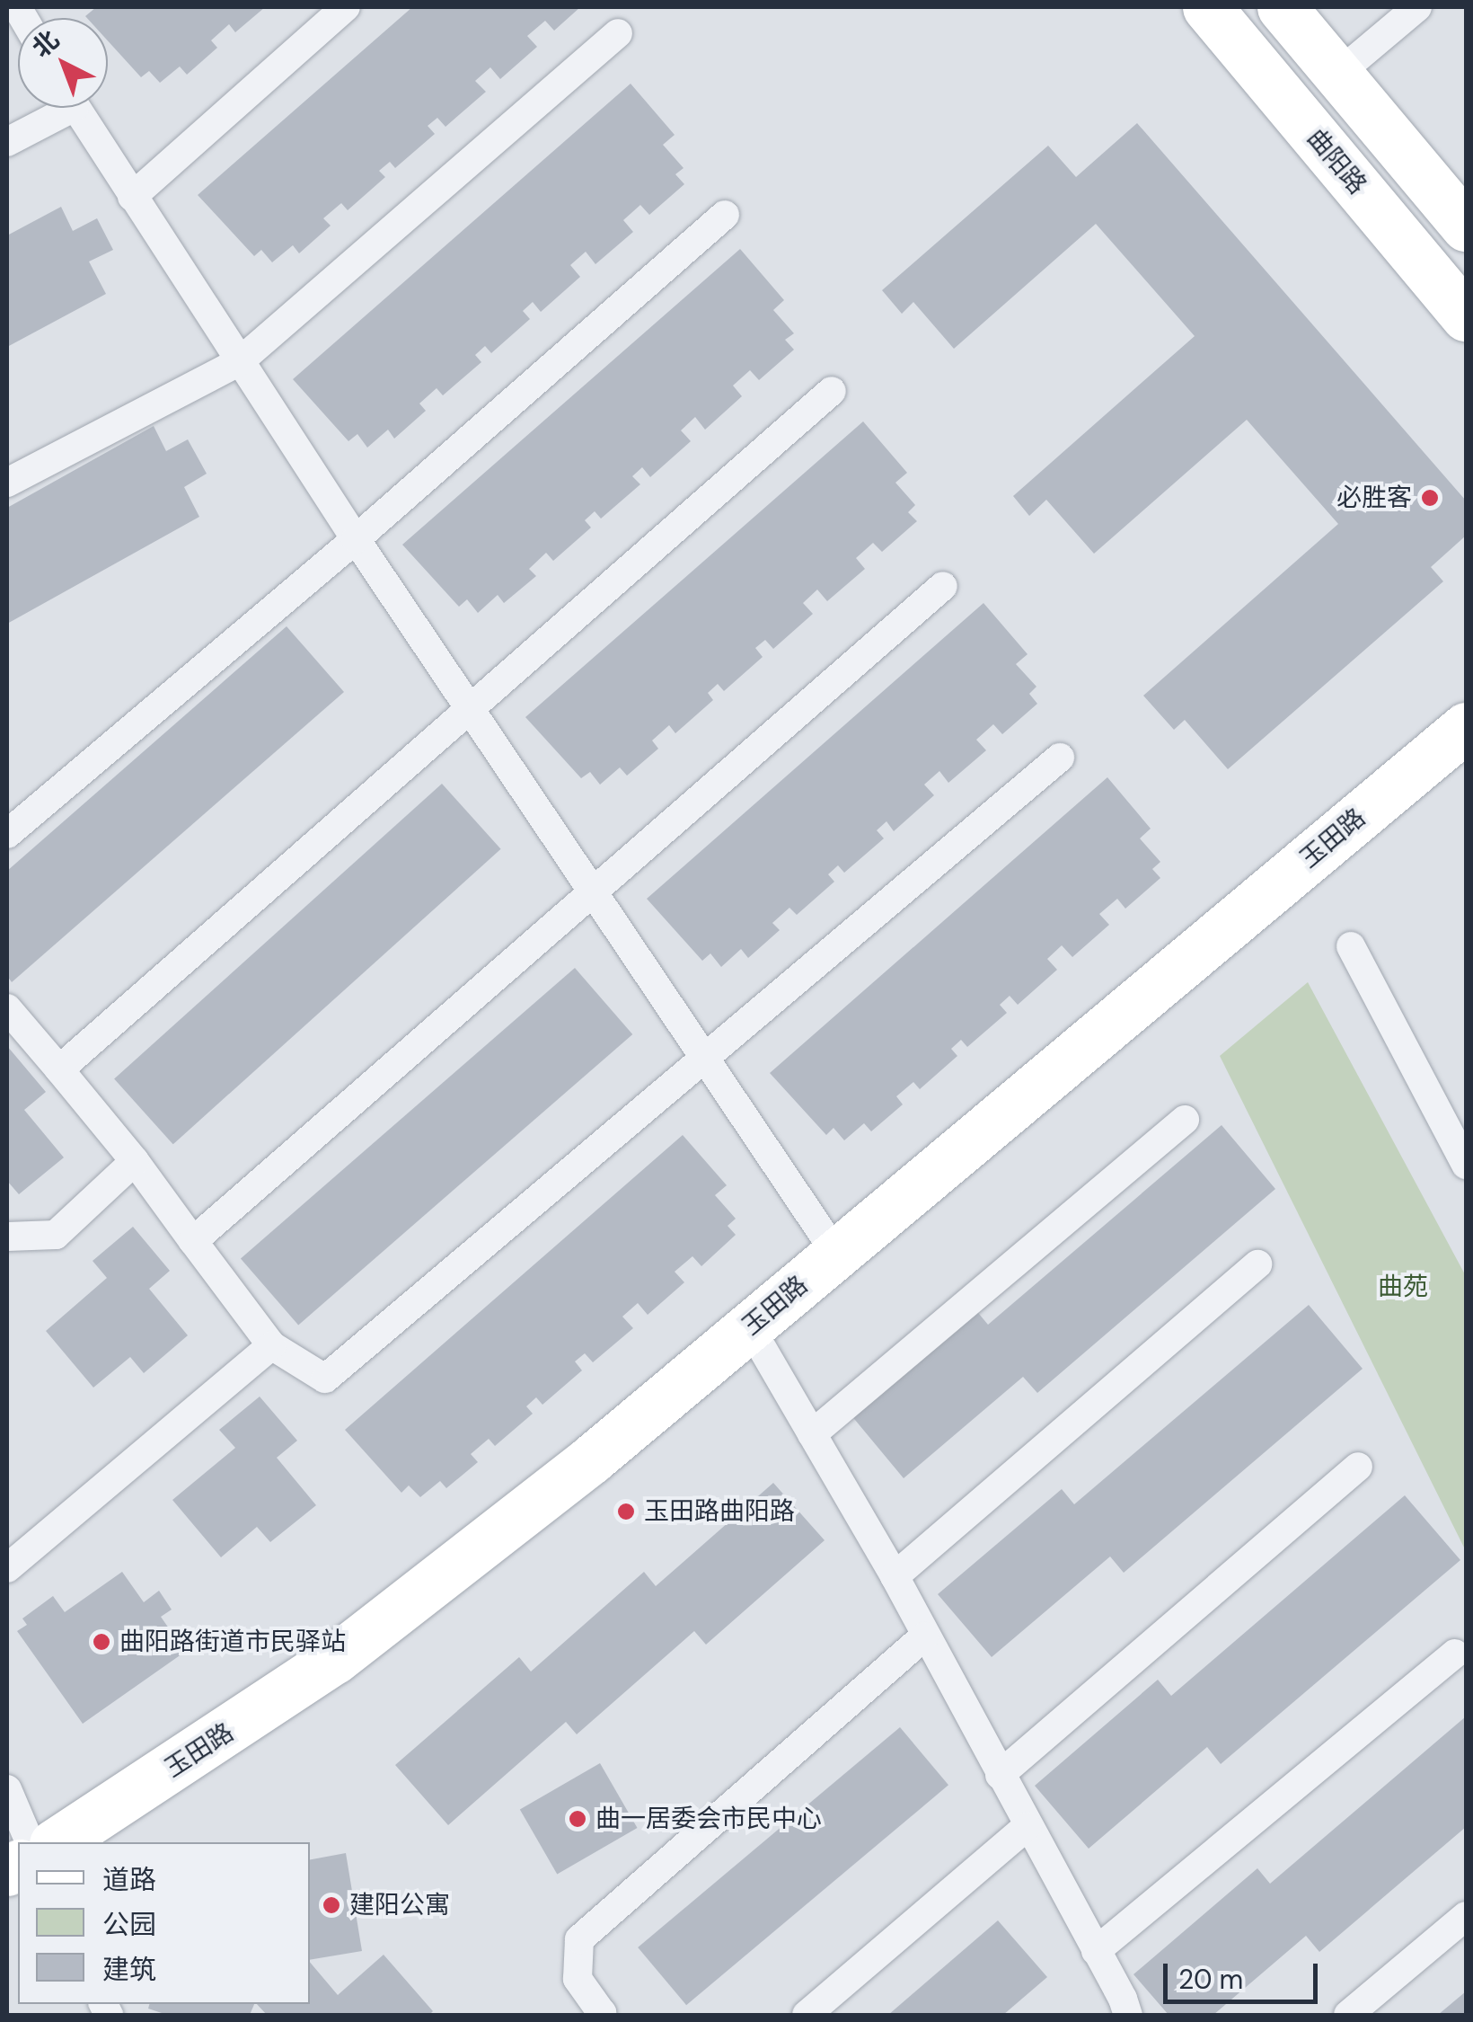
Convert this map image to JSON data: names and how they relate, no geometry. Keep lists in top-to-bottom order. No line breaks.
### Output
{"streets":{"street":["曲阳路","玉田路"]},"parks":["曲苑"],"places":["必胜客","玉田路曲阳路","曲阳路街道市民驿站","曲一居委会市民中心","建阳公寓"],"legend":["道路","公园","建筑"],"scale_bar":"20 m","north":"top left"}
